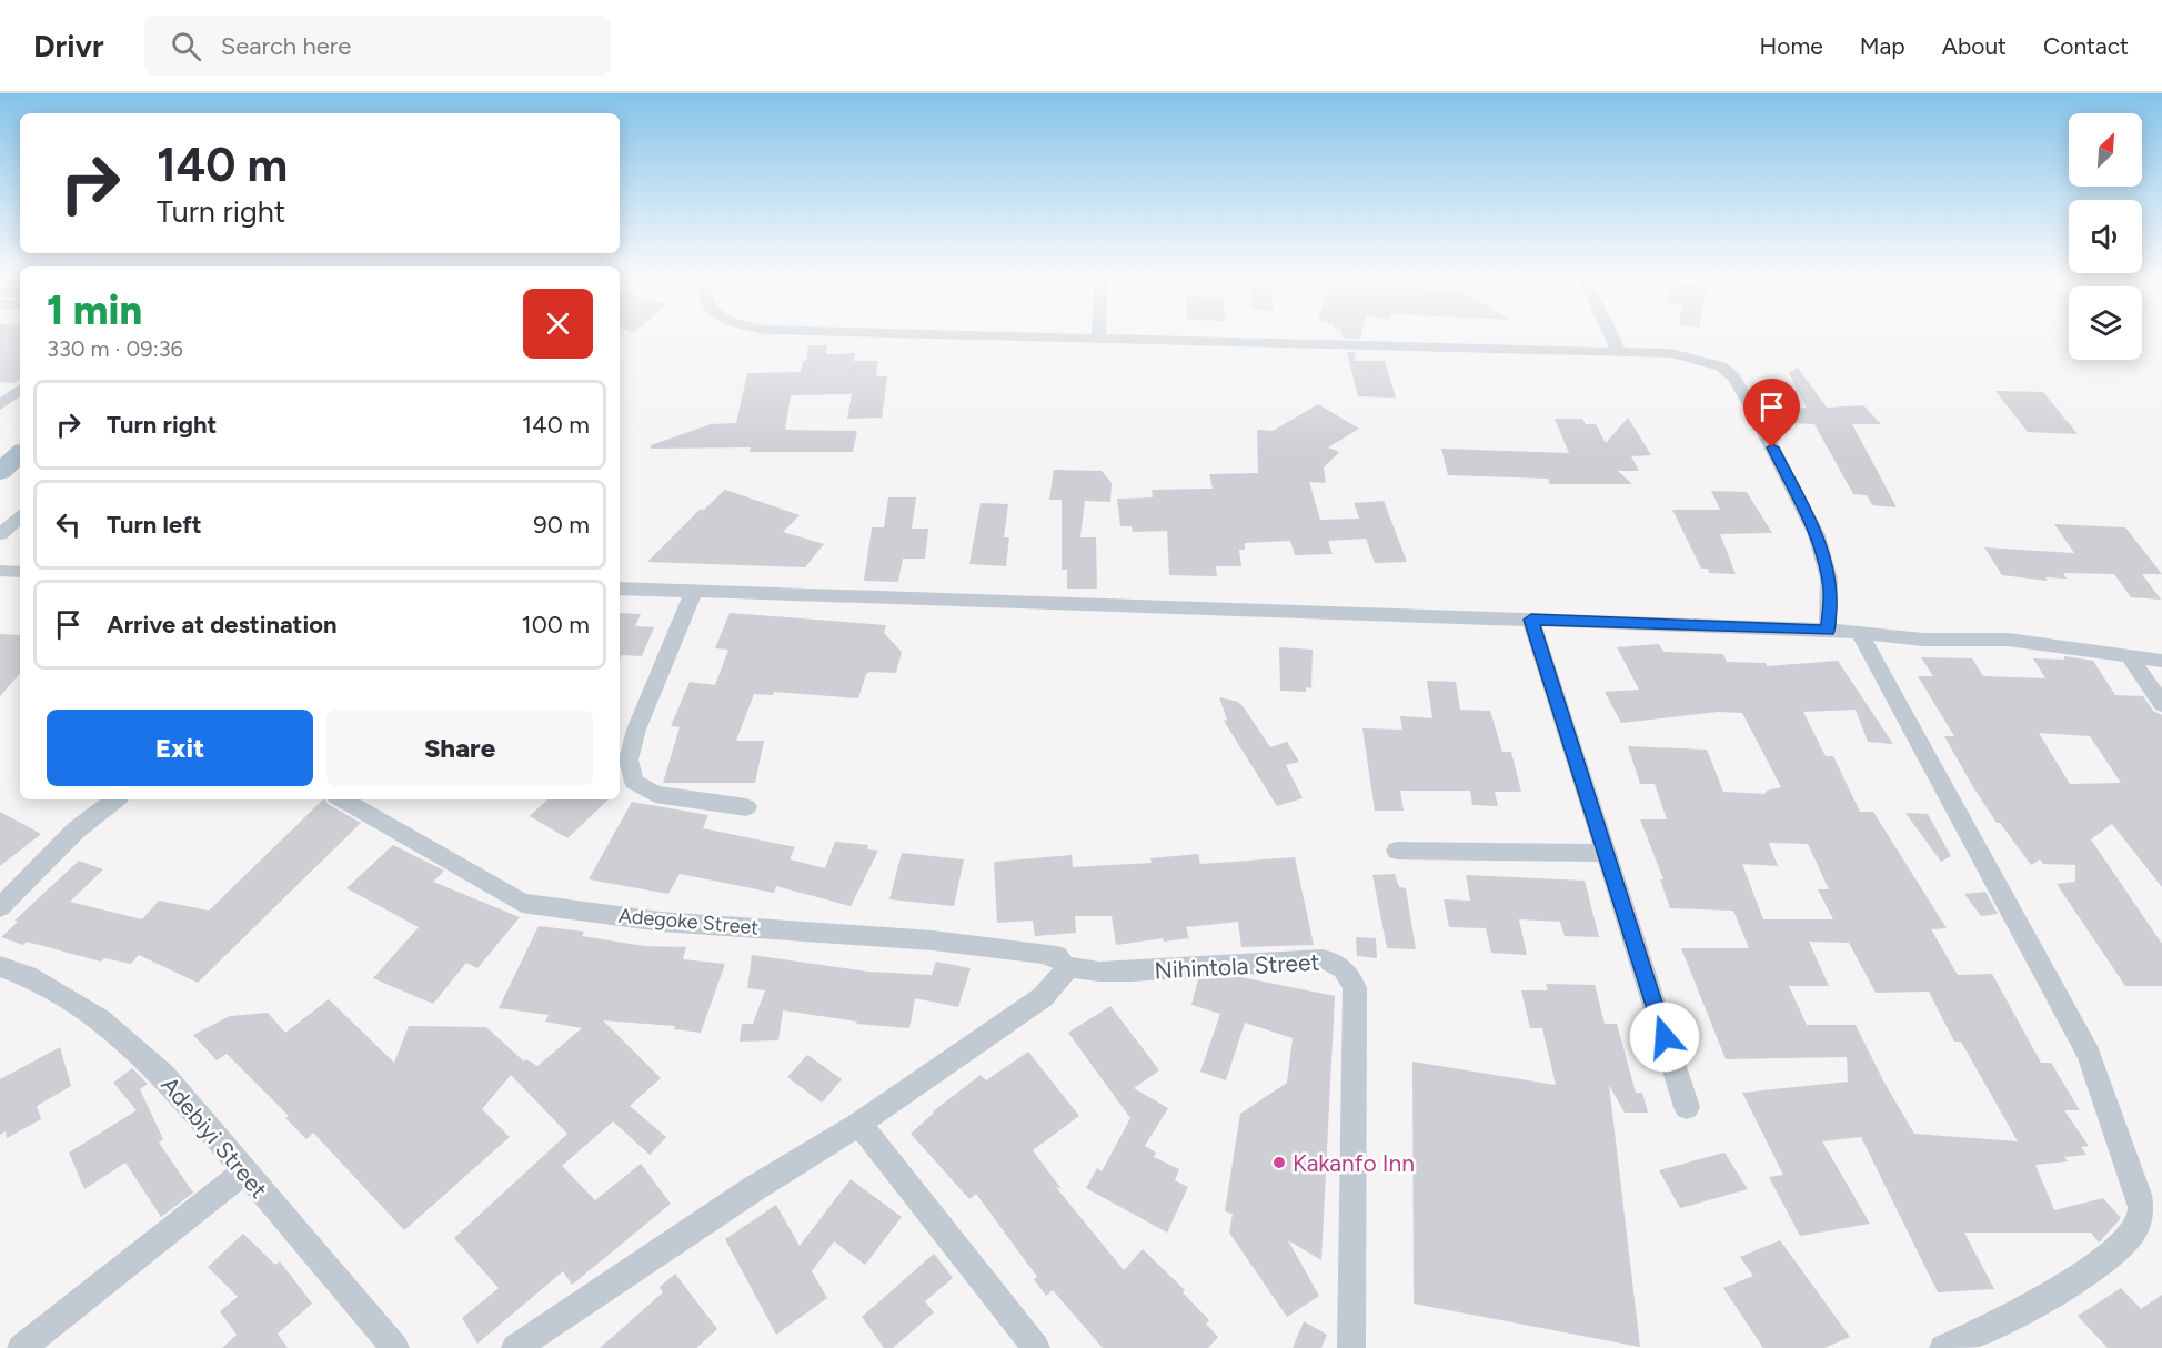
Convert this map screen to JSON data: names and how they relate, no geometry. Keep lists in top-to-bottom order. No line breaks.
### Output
{"streets":{"street":["Adegoke Street","Nihintola Street","Adebiyi Street"]},"crossings":[["Adegoke Street","Nihintola Street"]],"places":["Kakanfo Inn"],"north":"top right","page":{"header":"Drivr","search":"Search here","nav":["Home","Map","About","Contact"],"turn":["140 m","Turn right"],"heading":["1 min","330 m · 09:36"],"list":[{"name":"Turn right","value":"140 m"},{"name":"Turn left","value":"90 m"},{"name":"Arrive at destination","value":"100 m"}],"buttons":["Exit","Share"]}}
